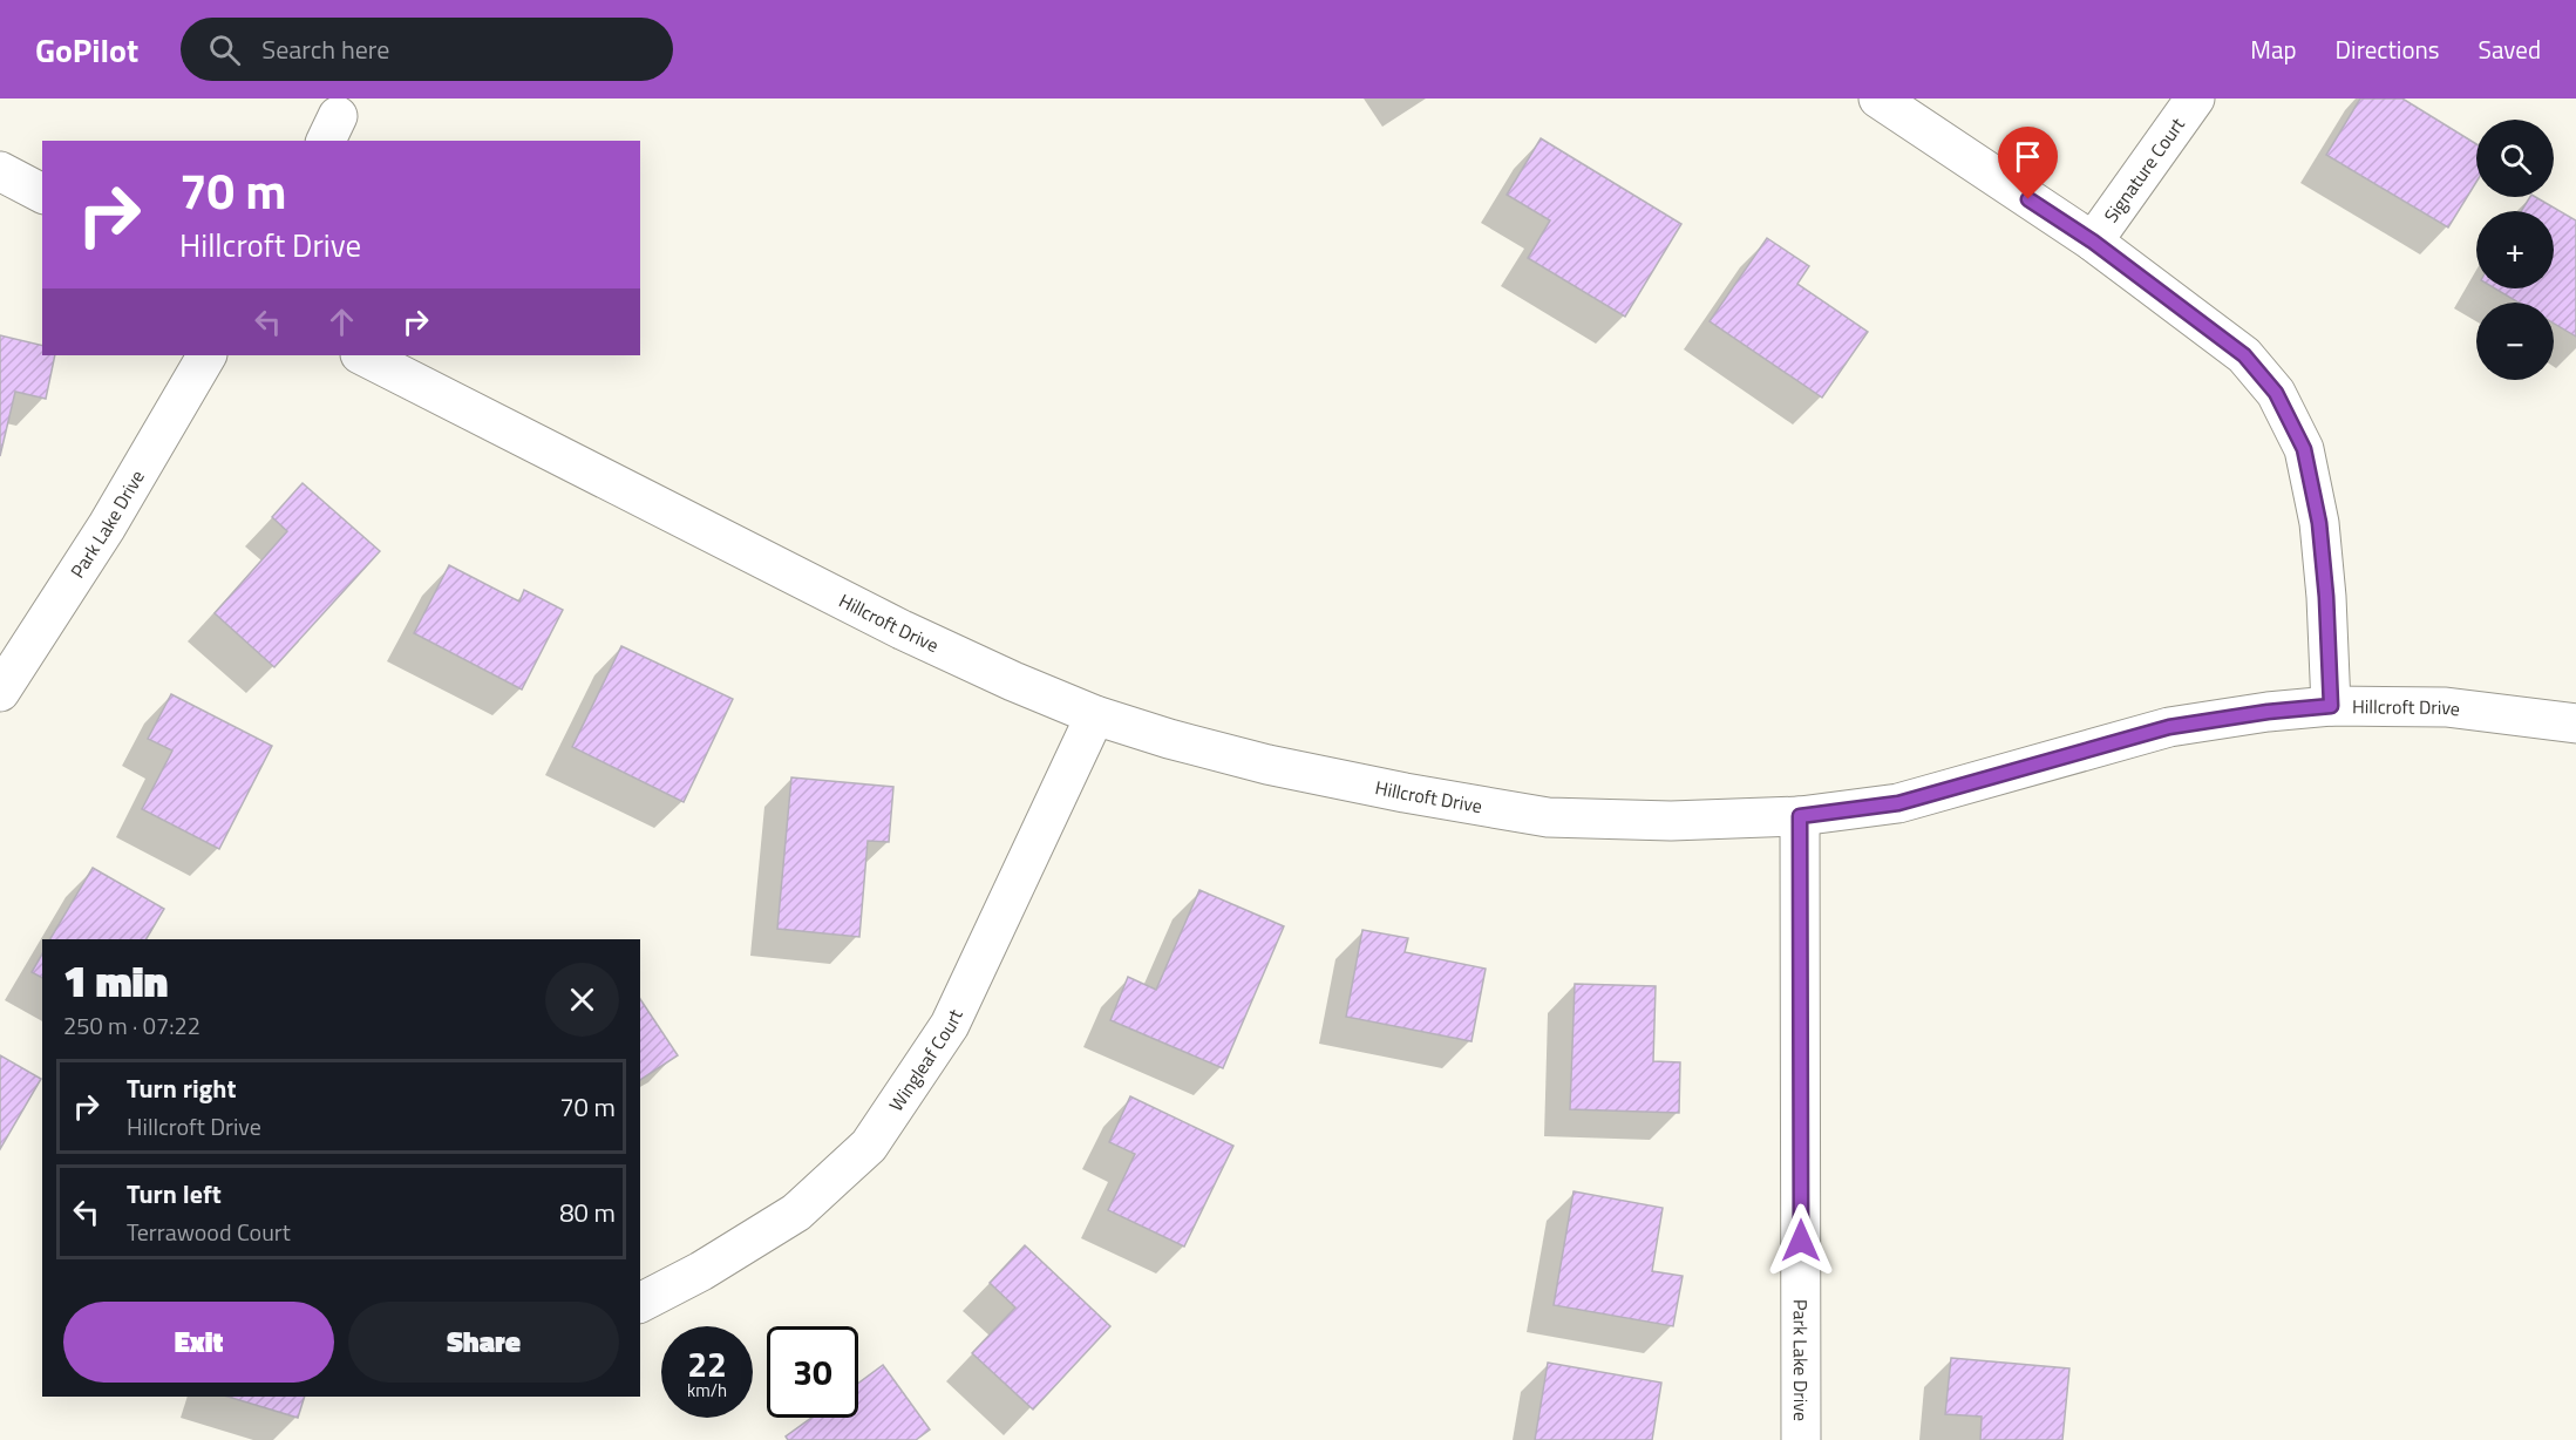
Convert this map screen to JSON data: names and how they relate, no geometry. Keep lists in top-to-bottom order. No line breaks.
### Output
{"streets":{"street":["Signature Court","Park Lake Drive","Hillcroft Drive","Wingleaf Court"]},"crossings":[["Park Lake Drive","Hillcroft Drive"],["Hillcroft Drive","Wingleaf Court"]],"page":{"header":"GoPilot","search":"Search here","nav":["Map","Directions","Saved"],"map_buttons":["+","−"],"turn":["70 m","Hillcroft Drive"],"heading":["1 min","250 m · 07:22"],"list":[{"name":"Turn right","note":"Hillcroft Drive","value":"70 m"},{"name":"Turn left","note":"Terrawood Court","value":"80 m"}],"buttons":["Exit","Share"],"speed":"22 km/h","limit":"30"}}
